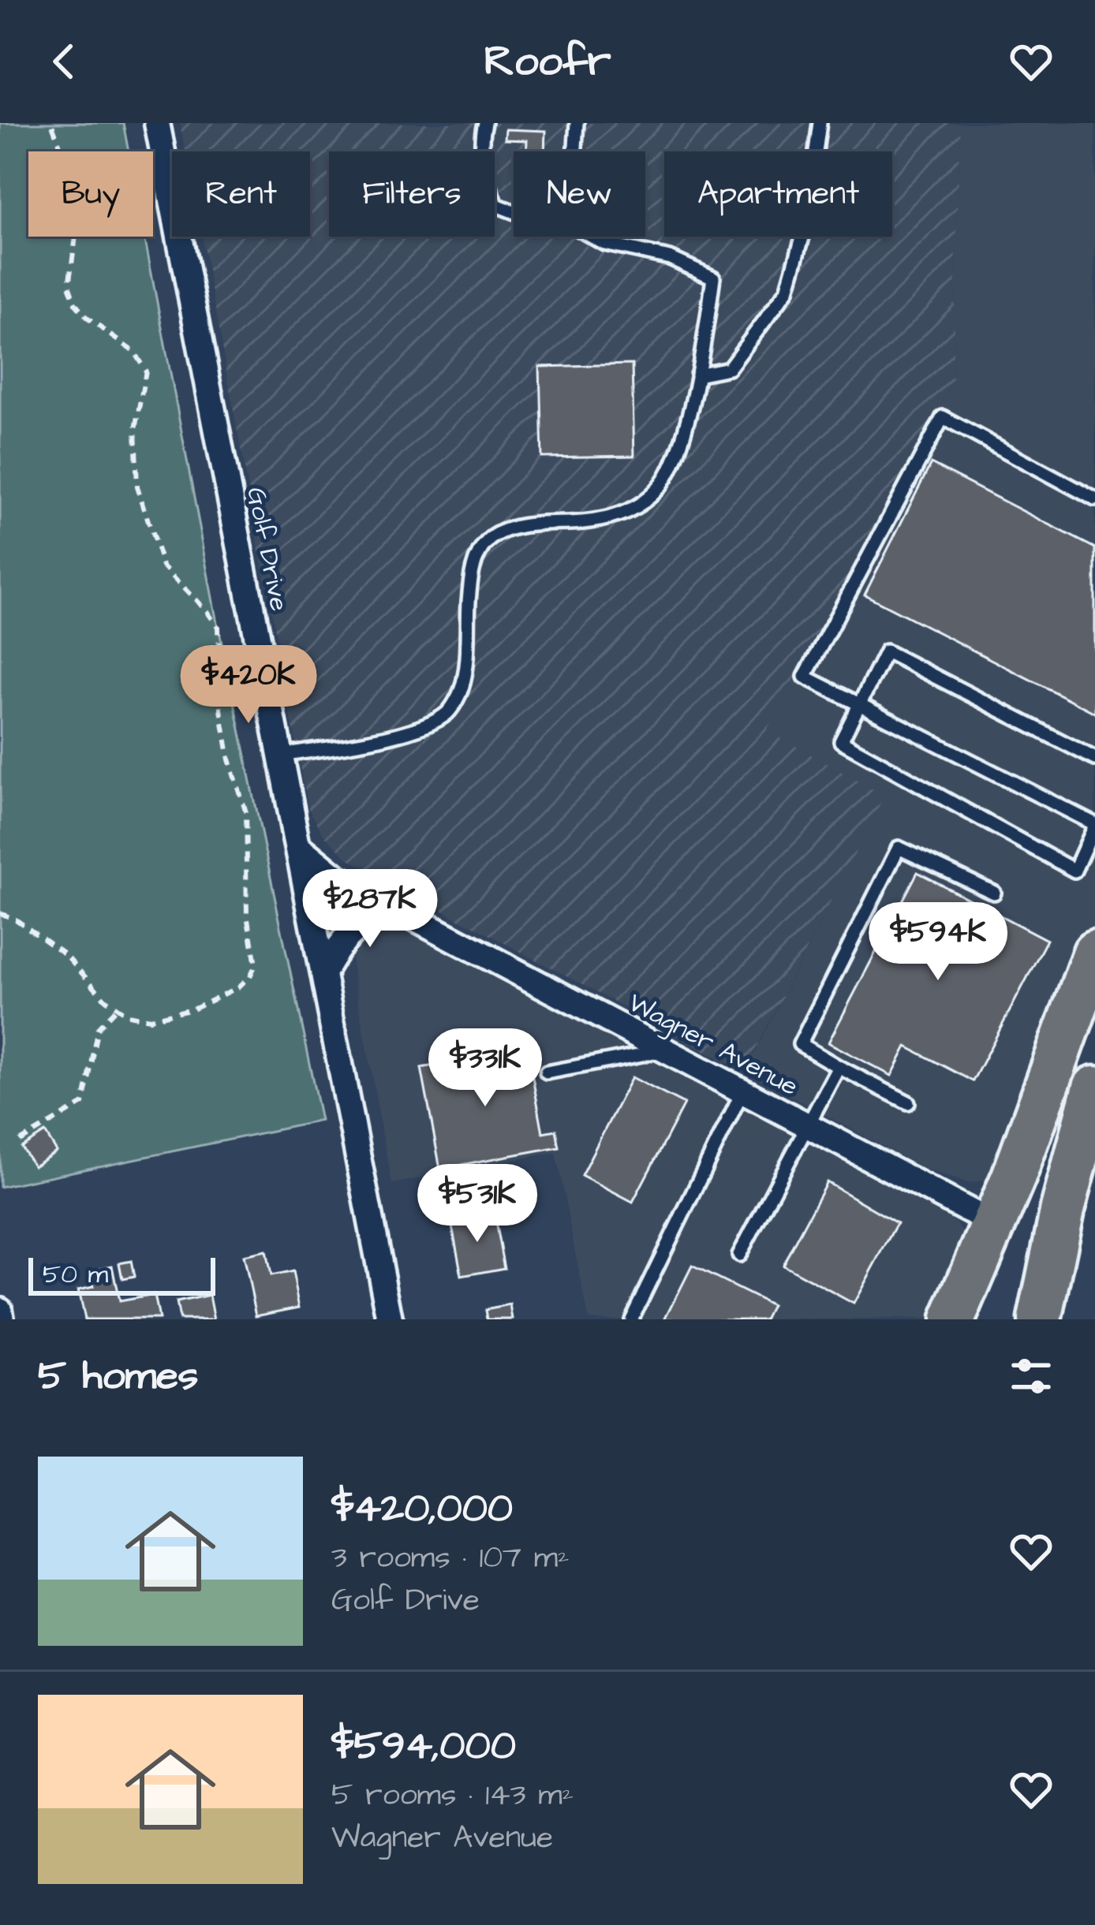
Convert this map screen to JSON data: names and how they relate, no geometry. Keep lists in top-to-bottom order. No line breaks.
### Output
{"streets":{"street":["Golf Drive","Wagner Avenue"]},"crossings":[["Golf Drive","Wagner Avenue"]],"scale_bar":"50 m","page":{"header":"Roofr","chip":["Buy","Rent","Filters","New","Apartment"],"price":["$420K","$287K","$594K","$331K","$531K"],"scale":"50 m","heading":"5 homes","list":[{"name":"$420,000","note":"3 rooms · 107 m² · Golf Drive"},{"name":"$594,000","note":"5 rooms · 143 m² · Wagner Avenue"}]}}
